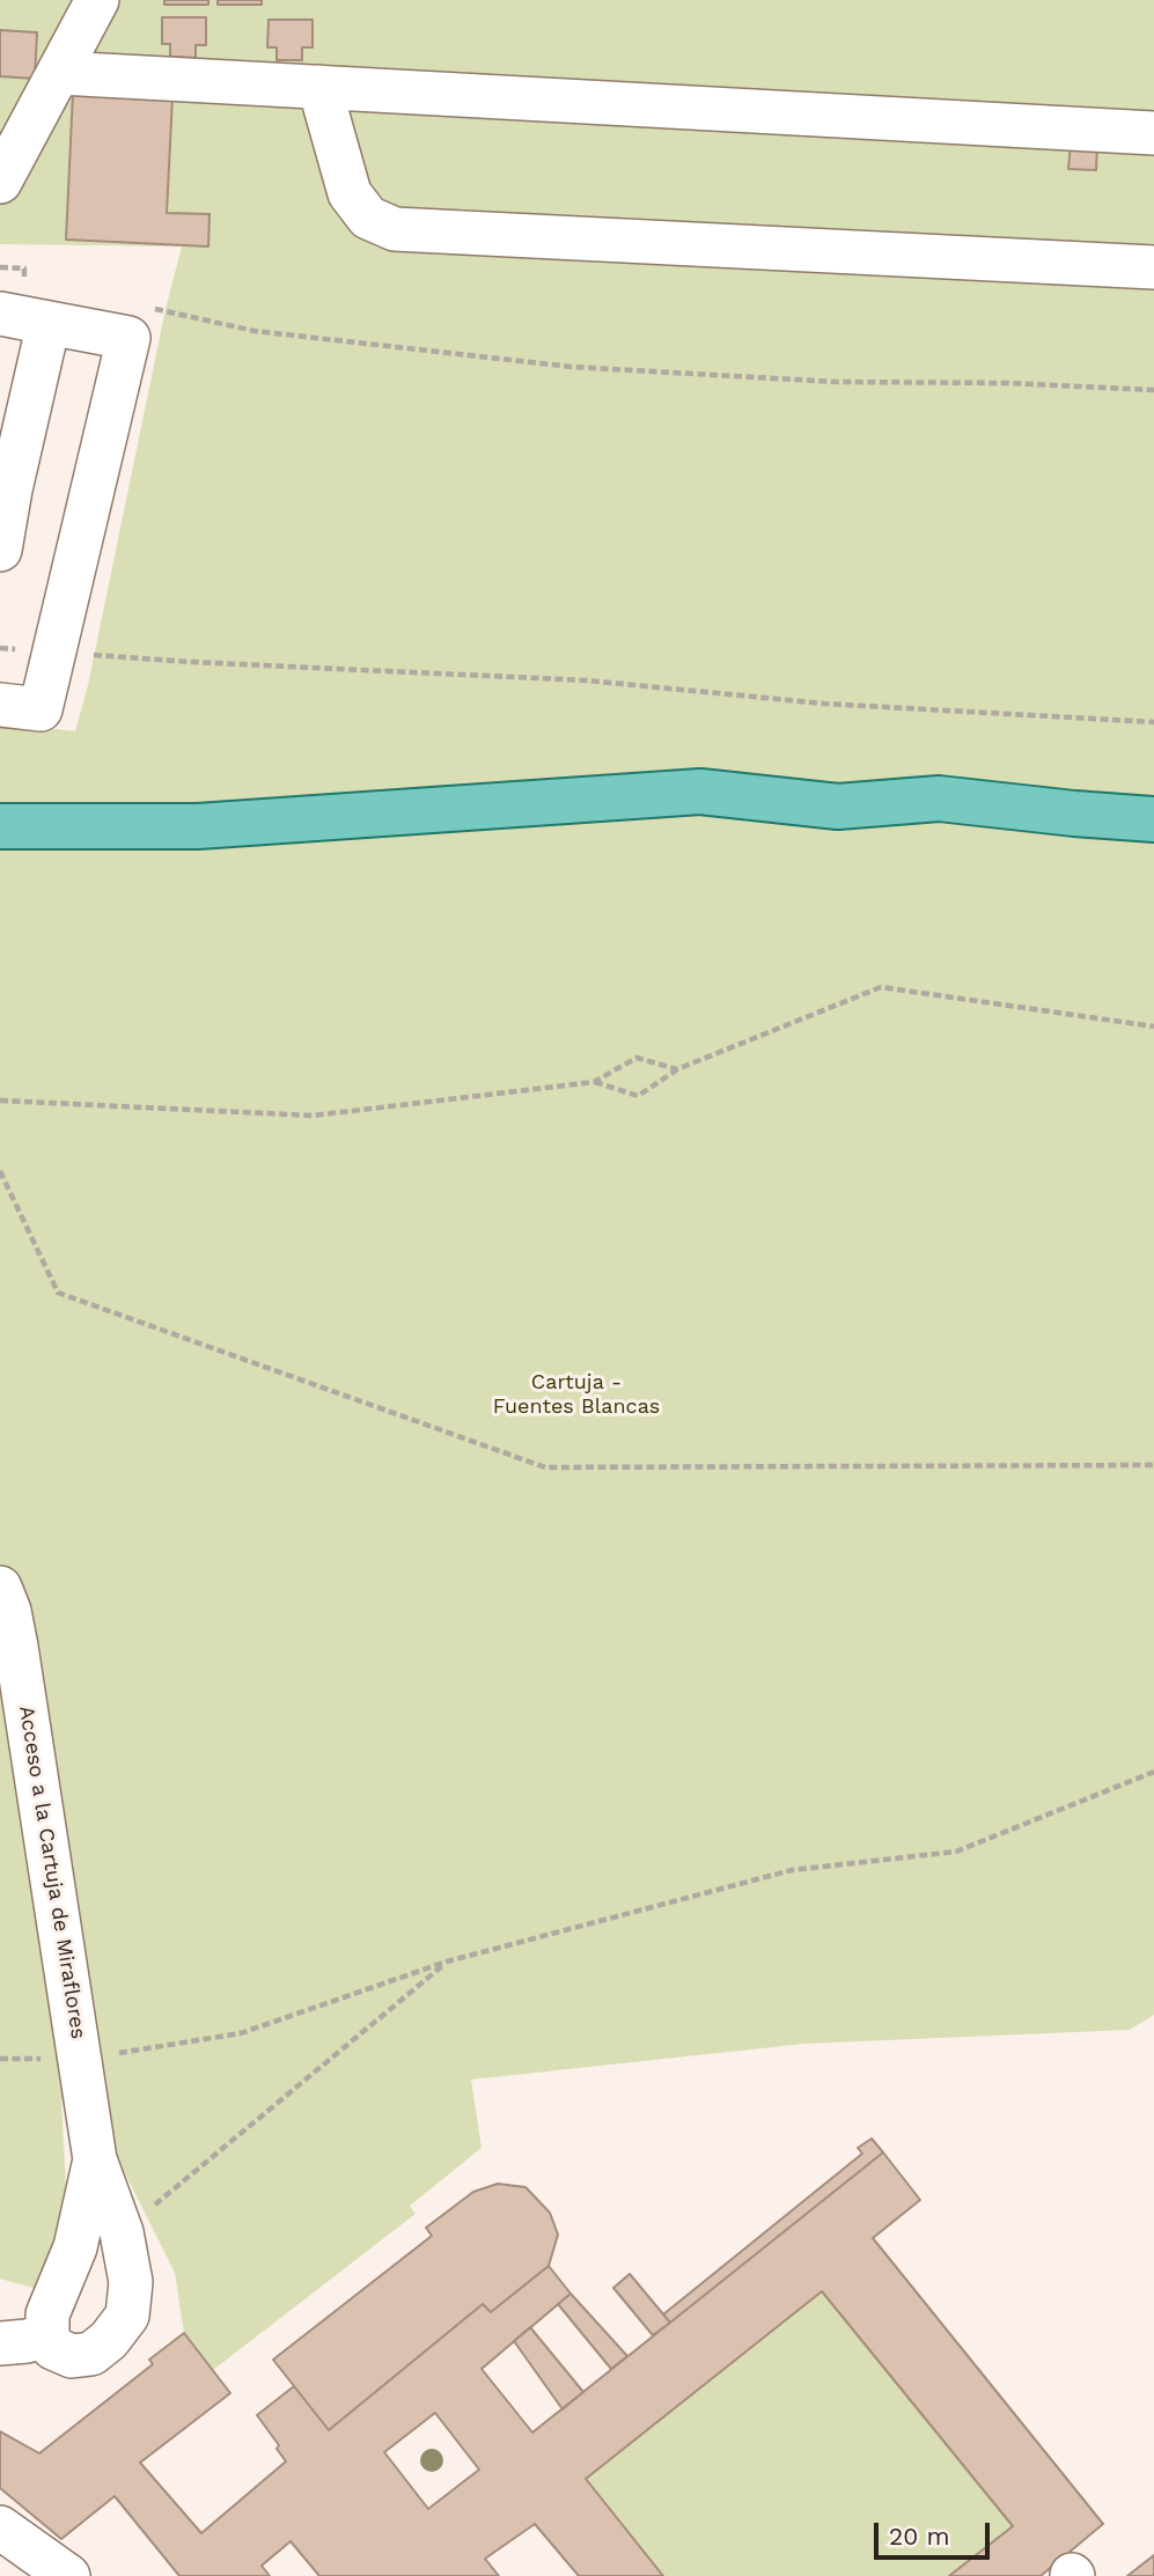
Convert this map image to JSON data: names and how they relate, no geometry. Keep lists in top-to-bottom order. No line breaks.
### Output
{"streets":{"street":["Acceso a la Cartuja de Miraflores"]},"parks":["Cartuja - Fuentes Blancas"],"scale_bar":"20 m"}
